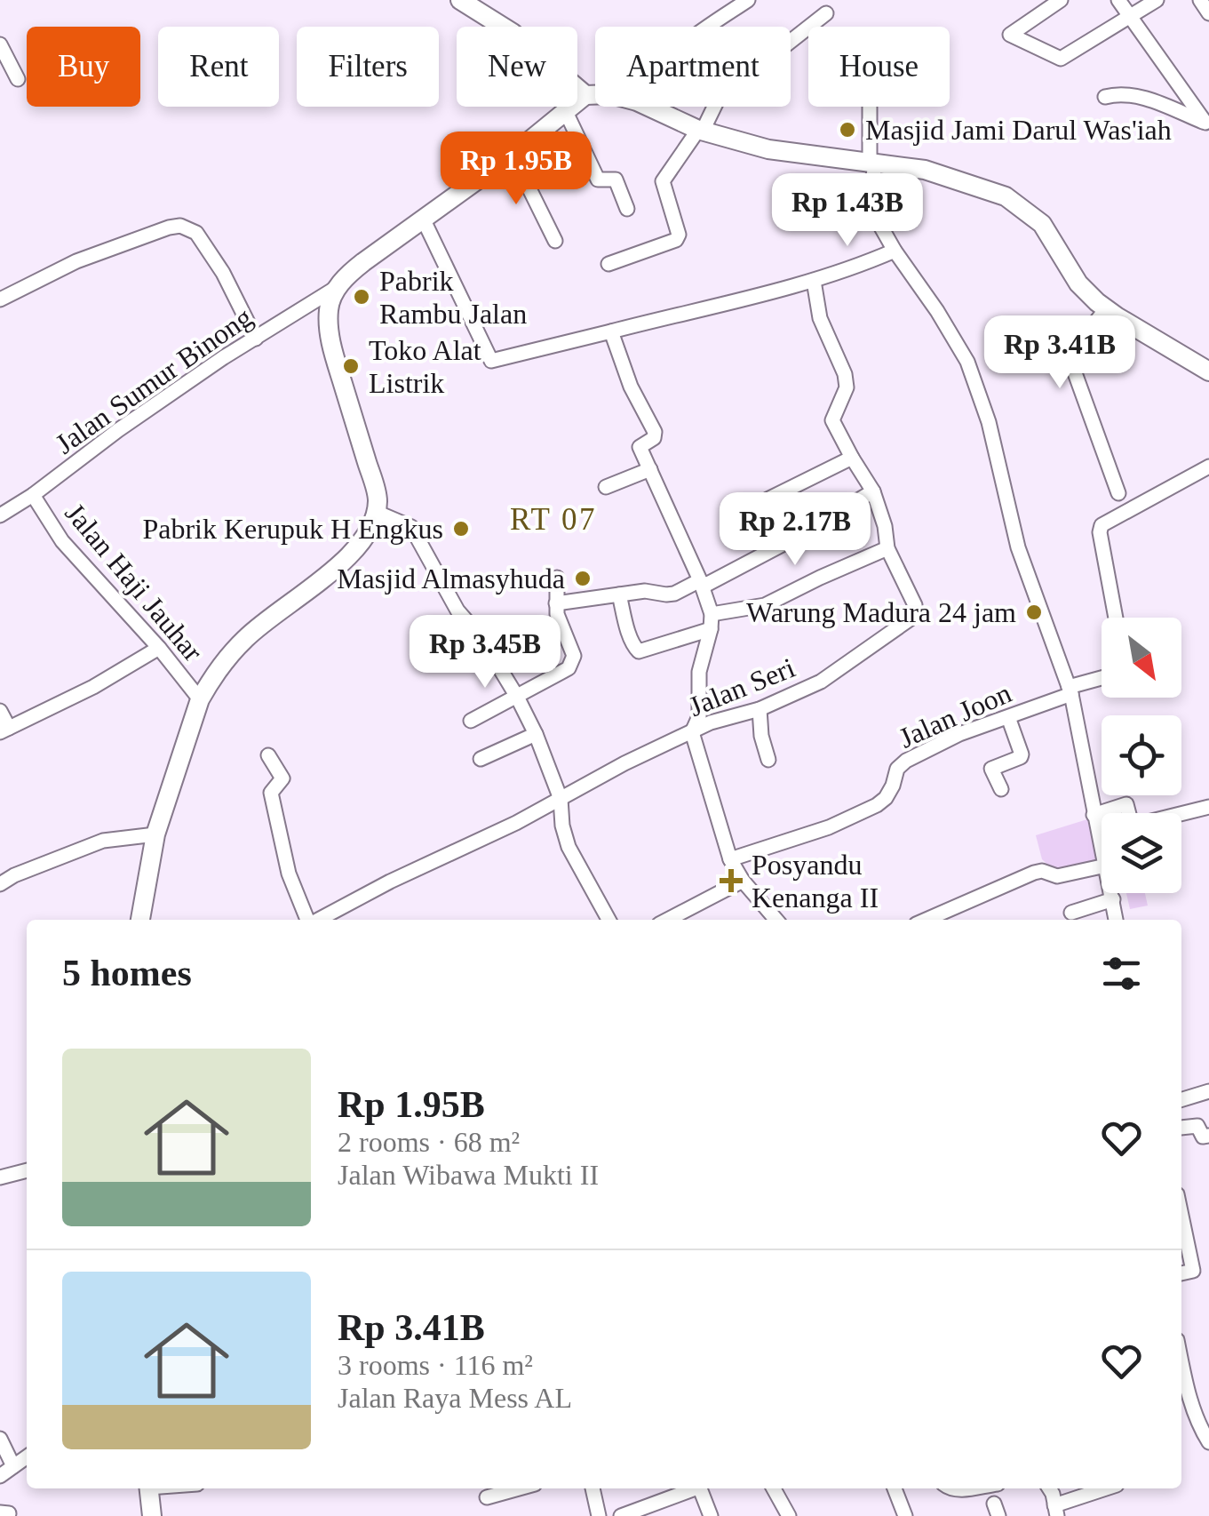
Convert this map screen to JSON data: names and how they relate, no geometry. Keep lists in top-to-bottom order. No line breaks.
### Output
{"streets":{"street":["Jalan Sumur Binong","Jalan Haji Jauhar","Jalan Seri","Jalan Joon"]},"crossings":[["Jalan Sumur Binong","Jalan Haji Jauhar"]],"districts":["RT 07"],"places":{"other":["Masjid Jami Darul Was'iah","Pabrik Rambu Jalan","Toko Alat Listrik","Pabrik Kerupuk H Engkus","Masjid Almasyhuda","Warung Madura 24 jam"],"health":["Posyandu Kenanga II"]},"north":"bottom right","page":{"chip":["Buy","Rent","Filters","New","Apartment","House"],"price":["Rp 1.95B","Rp 1.43B","Rp 3.41B","Rp 2.17B","Rp 3.45B"],"heading":"5 homes","list":[{"name":"Rp 1.95B","note":"2 rooms · 68 m² · Jalan Wibawa Mukti II"},{"name":"Rp 3.41B","note":"3 rooms · 116 m² · Jalan Raya Mess AL"}]}}
